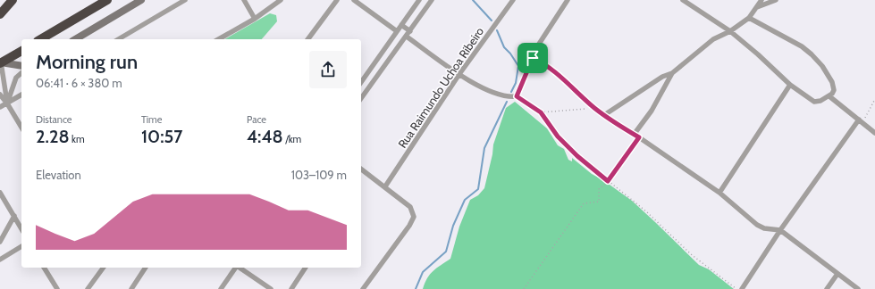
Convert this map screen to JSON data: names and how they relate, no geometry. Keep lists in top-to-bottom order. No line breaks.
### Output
{"streets":{"street":["Rua Raimundo Uchoa Ribeiro"]},"page":{"heading":["Morning run","06:41 · 6 × 380 m"],"stats":[["Distance","2.28 km"],["Time","10:57"],["Pace","4:48 /km"]],"chart":["Elevation","103–109 m"]}}
